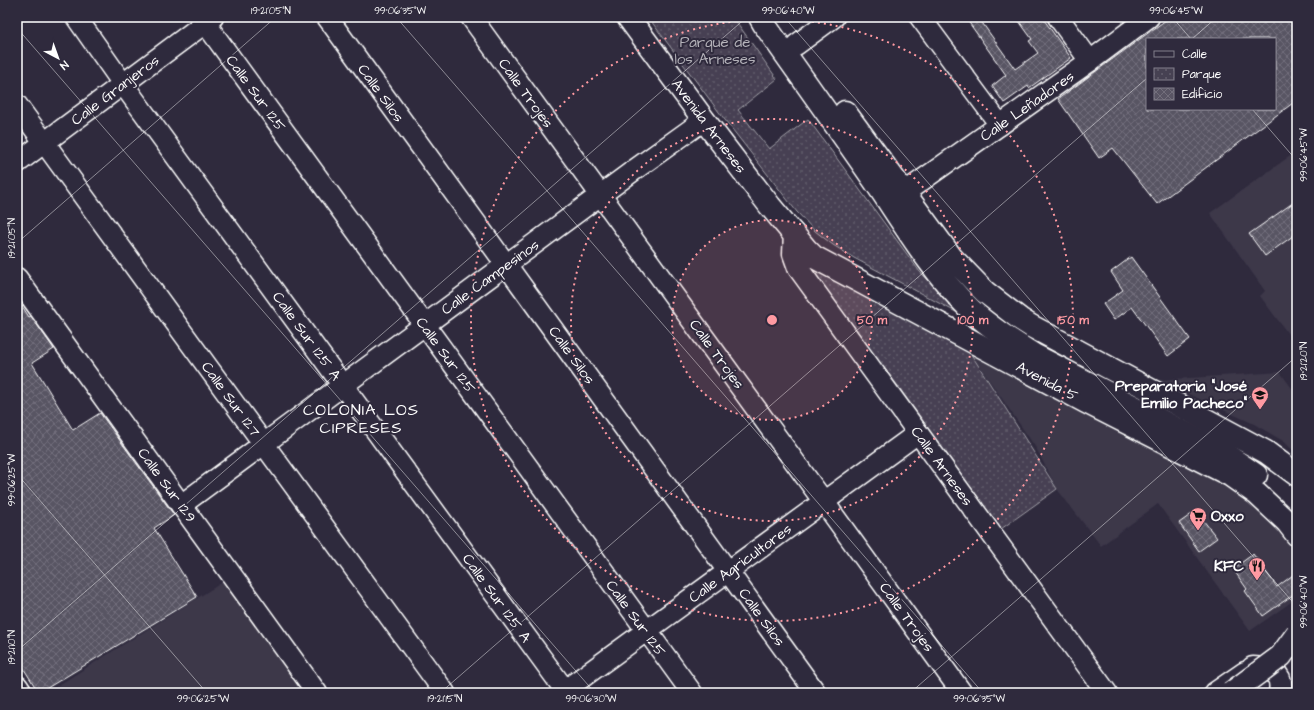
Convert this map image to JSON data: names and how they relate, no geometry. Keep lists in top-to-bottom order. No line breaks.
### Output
{"streets":{"main road":["Avenida Arneses","Avenida 5"],"street":["Calle Granjeros","Calle Sur 125","Calle Silos","Calle Trojes","Calle Leñadores","Calle Campesinos","Calle Sur 125 A","Calle Sur 127","Calle Arneses","Calle Sur 129","Calle Agricultores"]},"crossings":[["Calle Granjeros","Calle Sur 125"],["Calle Granjeros","Calle Sur 125 A"],["Calle Granjeros","Calle Sur 127"],["Calle Sur 125","Calle Campesinos"],["Calle Sur 125","Calle Agricultores"],["Calle Silos","Calle Campesinos"],["Calle Silos","Calle Agricultores"],["Calle Trojes","Calle Campesinos"],["Calle Trojes","Calle Agricultores"],["Avenida Arneses","Calle Campesinos"],["Avenida Arneses","Avenida 5"],["Avenida Arneses","Calle Arneses"],["Calle Campesinos","Calle Sur 125 A"],["Calle Campesinos","Calle Sur 127"],["Calle Campesinos","Calle Sur 129"],["Calle Sur 125 A","Calle Agricultores"],["Avenida 5","Calle Arneses"],["Calle Arneses","Calle Agricultores"]],"districts":["COLONIA LOS CIPRESES"],"parks":["Parque de los Arneses"],"places":{"school or university":["Preparatoria \"José Emilio Pacheco\""],"supermarket":["Oxxo"],"restaurant":["KFC"]},"legend":["Calle","Parque","Edificio"],"north":"bottom right","coordinates":["19°21'05\"N","99°06'35\"W","99°06'40\"W","99°06'45\"W","19°21'20\"N","99°06'25\"W","19°21'10\"N","19°21'15\"N","99°06'30\"W"],"rings":["50 m","100 m","150 m"]}
